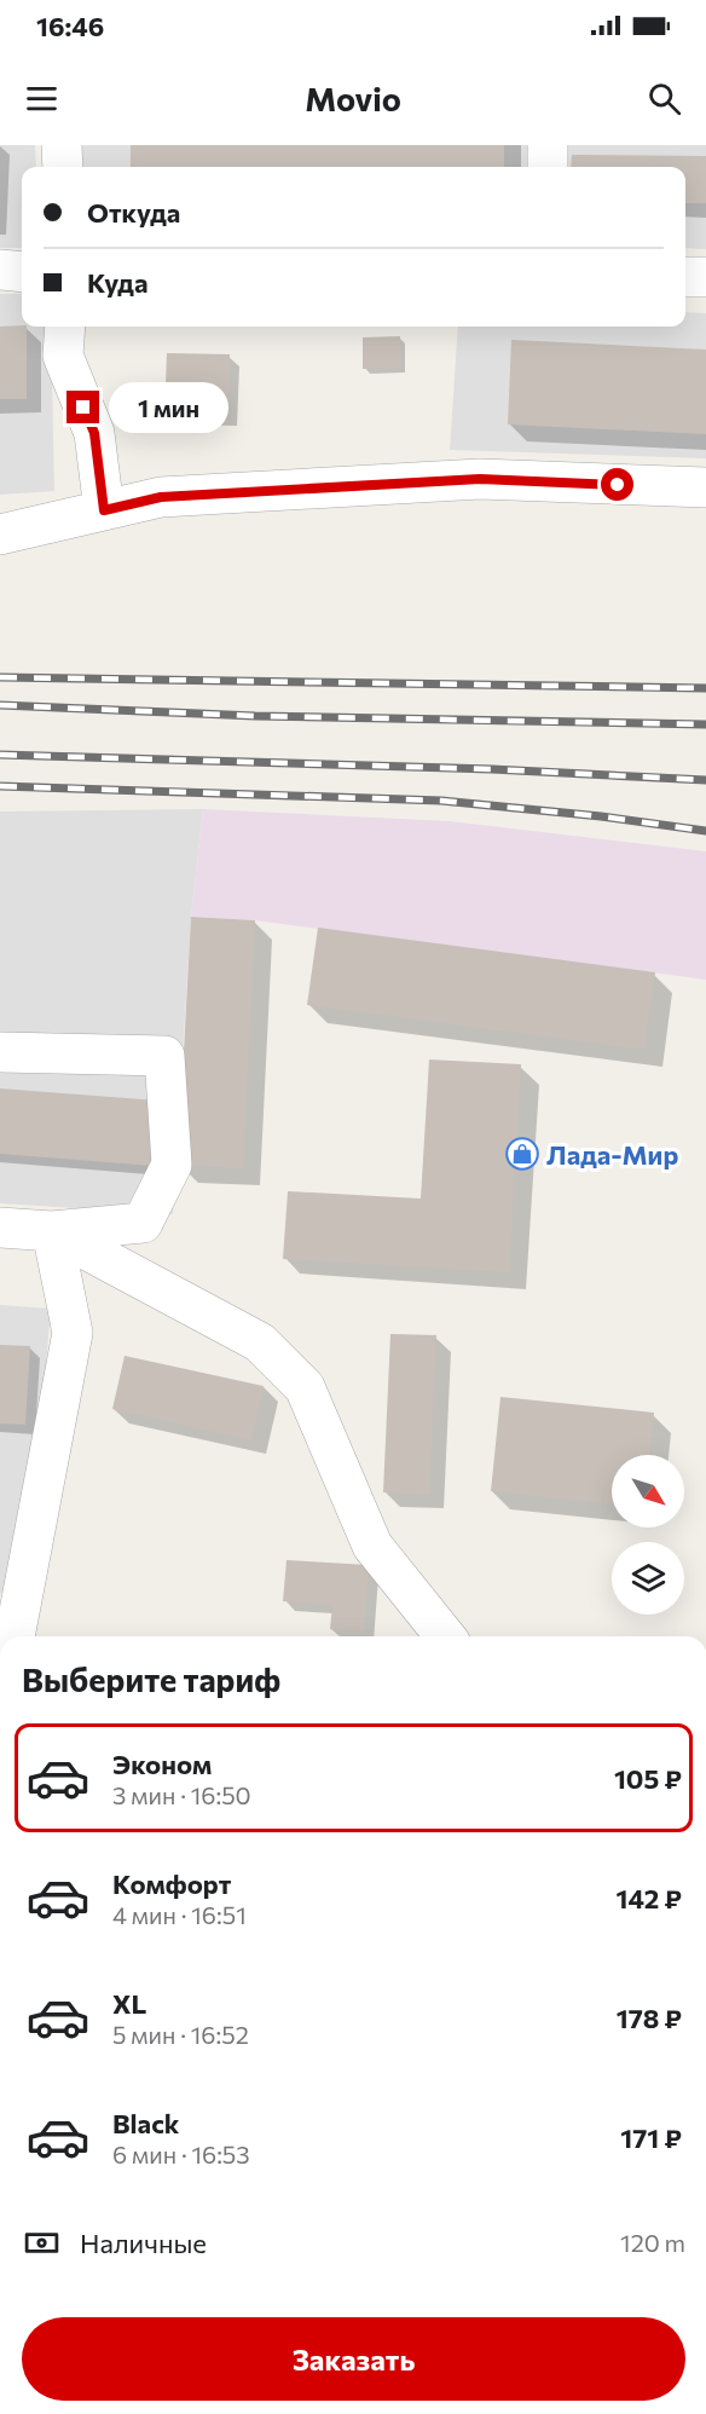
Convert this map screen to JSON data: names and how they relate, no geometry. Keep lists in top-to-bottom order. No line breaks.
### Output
{"places":{"shop":["Лада-Мир"]},"north":"bottom right","page":{"status":"16:46","header":"Movio","banner":["Откуда","Куда"],"bubble":"1 мин","heading":"Выберите тариф","list":[{"name":"Эконом","note":"3 мин · 16:50","value":"105 ₽"},{"name":"Комфорт","note":"4 мин · 16:51","value":"142 ₽"},{"name":"XL","note":"5 мин · 16:52","value":"178 ₽"},{"name":"Black","note":"6 мин · 16:53","value":"171 ₽"}],"pay":["Наличные","120 m"],"buttons":"Заказать"}}
